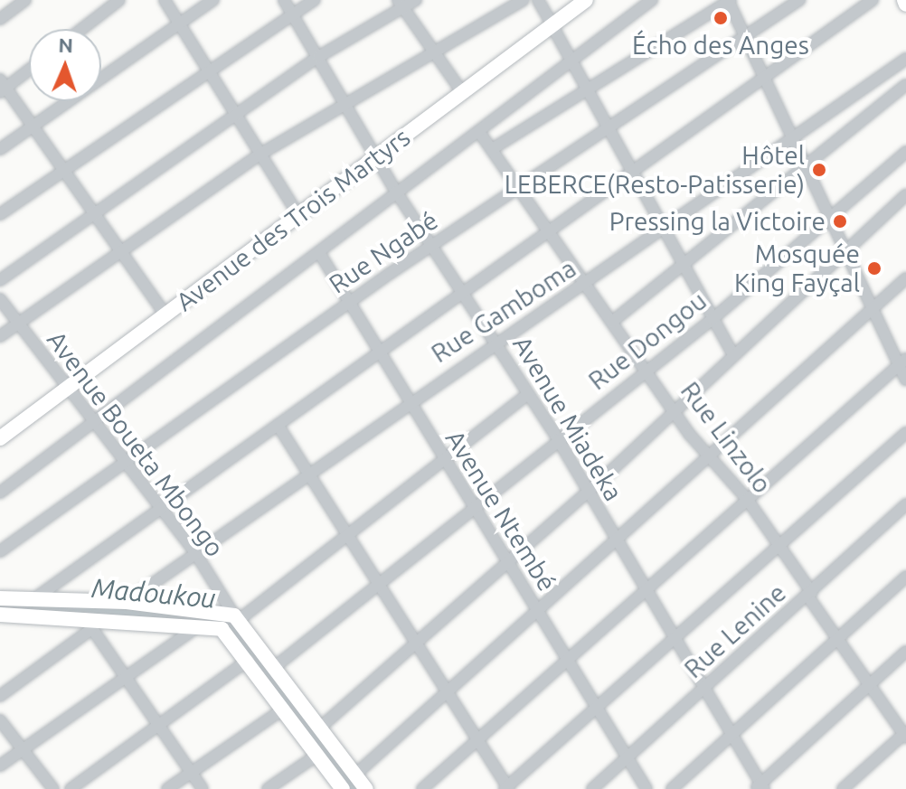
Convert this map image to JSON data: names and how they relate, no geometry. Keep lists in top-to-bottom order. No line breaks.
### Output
{"streets":{"main road":["Avenue des Trois Martyrs"],"street":["Rue Ngabé","Rue Gamboma","Rue Dongou","Avenue Miadeka","Rue Linzolo","Avenue Boueta Mbongo","Avenue Ntembé","Rue Lenine"]},"crossings":[["Avenue des Trois Martyrs","Avenue Miadeka"],["Avenue des Trois Martyrs","Avenue Boueta Mbongo"],["Rue Ngabé","Avenue Miadeka"],["Rue Ngabé","Rue Linzolo"],["Rue Ngabé","Avenue Boueta Mbongo"],["Rue Ngabé","Avenue Ntembé"],["Rue Gamboma","Avenue Miadeka"],["Rue Gamboma","Rue Linzolo"],["Rue Gamboma","Avenue Boueta Mbongo"],["Rue Gamboma","Avenue Ntembé"],["Rue Dongou","Avenue Miadeka"],["Rue Dongou","Rue Linzolo"],["Rue Dongou","Avenue Ntembé"],["Avenue Miadeka","Rue Lenine"],["Rue Linzolo","Rue Lenine"],["Avenue Ntembé","Rue Lenine"]],"water":["Madoukou"],"places":["Écho des Anges","Hôtel LEBERCE(Resto-Patisserie)","Pressing la Victoire","Mosquée King Fayçal"],"north":"top"}
